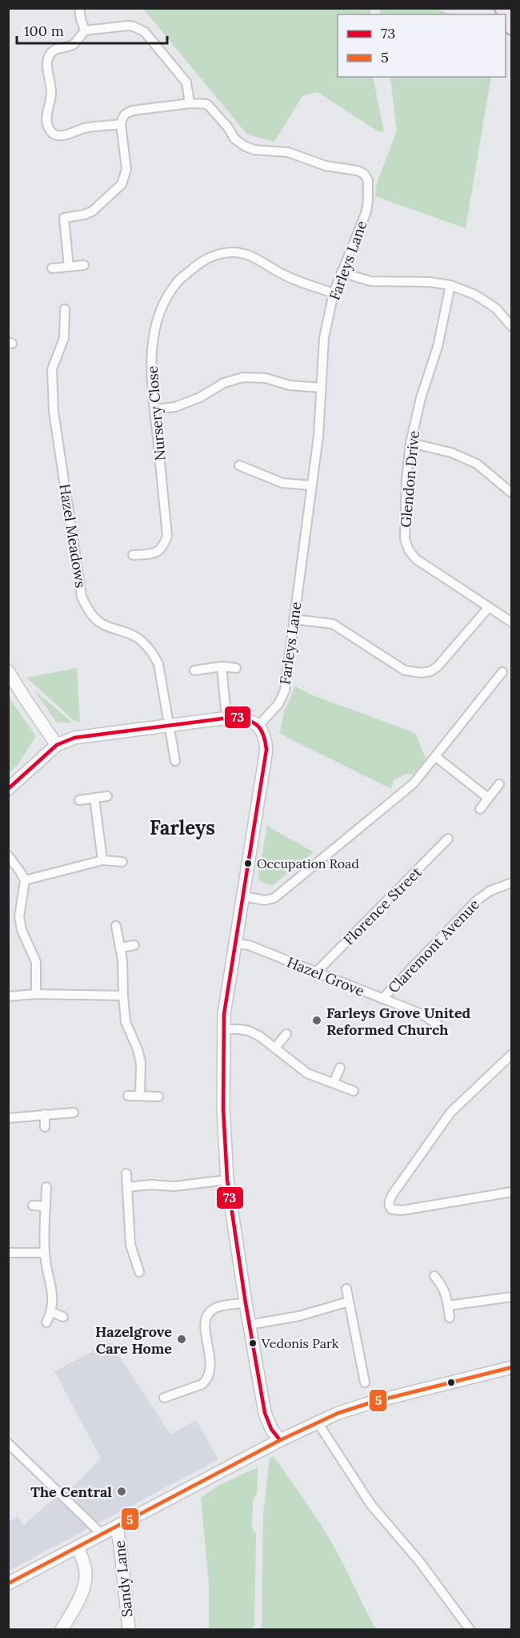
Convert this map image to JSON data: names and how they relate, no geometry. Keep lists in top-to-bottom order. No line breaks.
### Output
{"streets":{"street":["Farleys Lane","Nursery Close","Glendon Drive","Hazel Meadows","Florence Street","Claremont Avenue","Hazel Grove","Sandy Lane"]},"crossings":[["Farleys Lane","Nursery Close"],["Florence Street","Hazel Grove"],["Claremont Avenue","Hazel Grove"]],"districts":["Farleys"],"places":["Occupation Road","Farleys Grove United Reformed Church","Hazelgrove Care Home","Vedonis Park","The Central"],"lines":["transit line 73","transit line 5"],"legend":["73","5"],"scale_bar":"100 m"}
